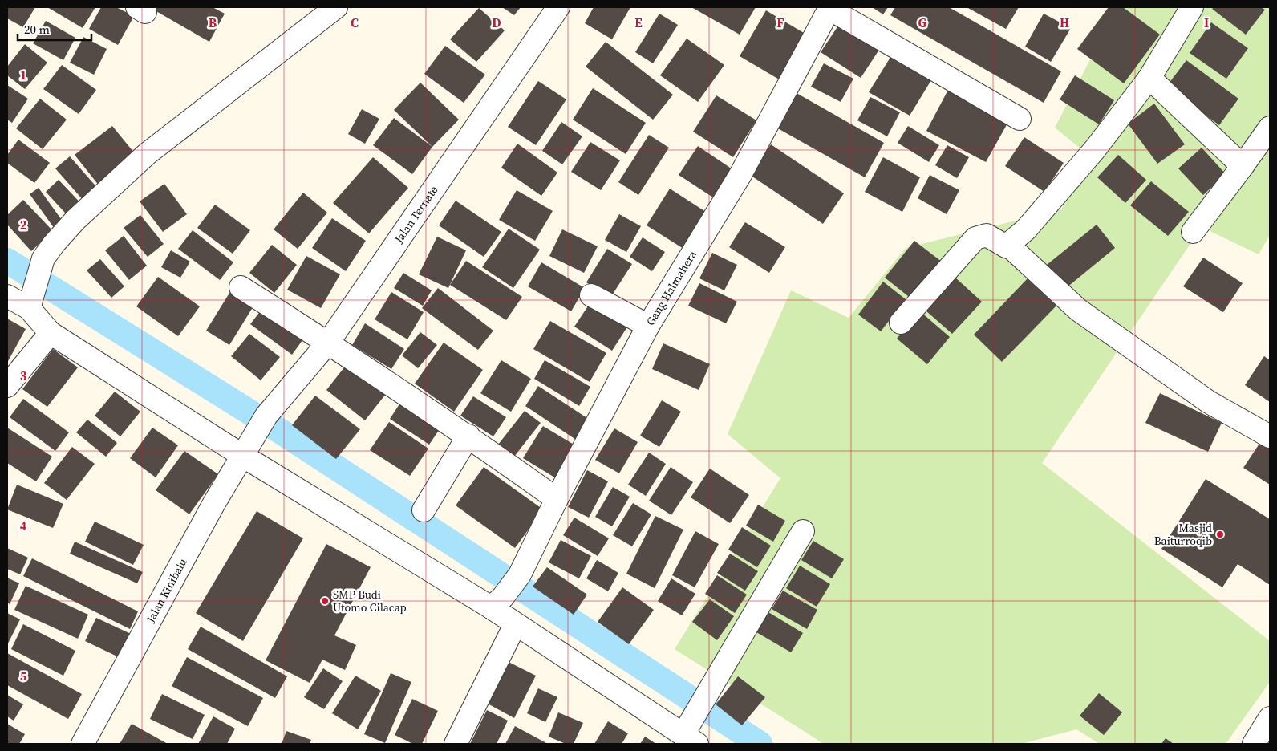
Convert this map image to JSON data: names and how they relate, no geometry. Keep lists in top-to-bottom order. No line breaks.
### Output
{"streets":{"street":["Jalan Ternate","Gang Halmahera","Jalan Kinibalu"]},"crossings":[["Jalan Ternate","Jalan Kinibalu"]],"places":["Masjid Baiturroqib","SMP Budi Utomo Cilacap"],"scale_bar":"20 m","grid":{"columns":["B","C","D","E","F","G","H","I"],"rows":["1","2","3","4","5"]}}
